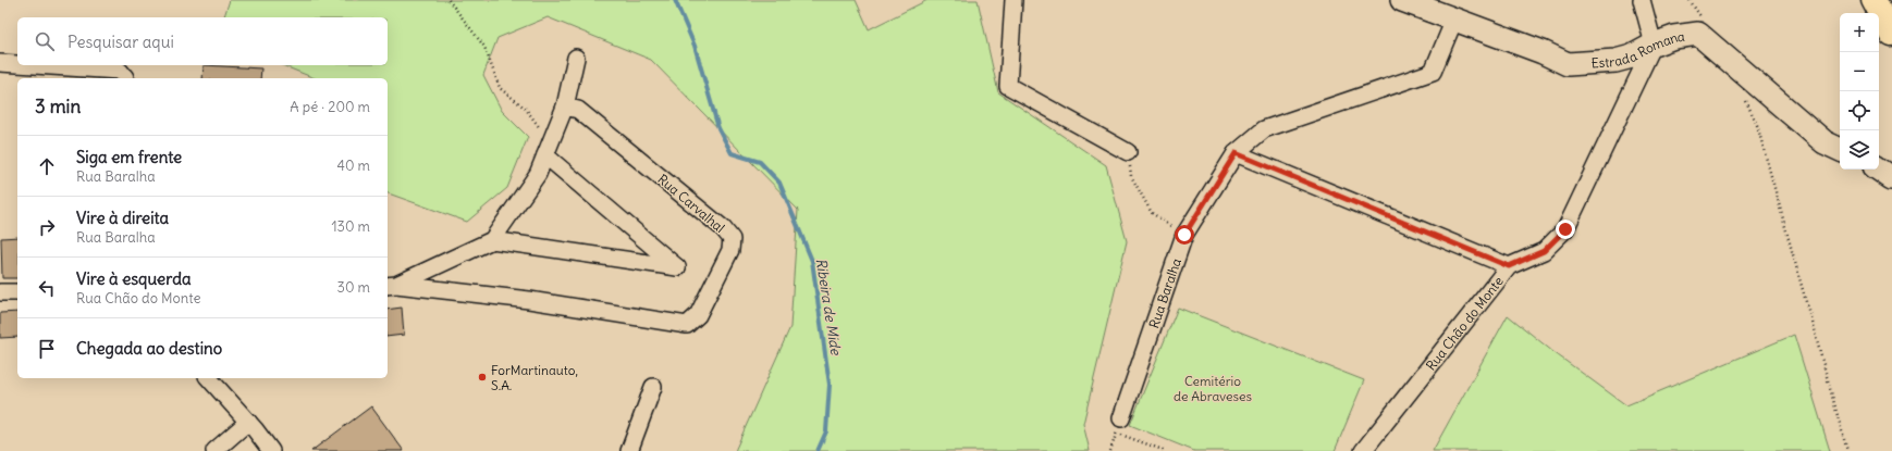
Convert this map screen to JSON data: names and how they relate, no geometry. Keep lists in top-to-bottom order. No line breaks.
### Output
{"streets":{"street":["Estrada Romana","Rua Carvalhal","Rua Baralha","Rua Chão do Monte"]},"crossings":[["Estrada Romana","Rua Baralha"],["Estrada Romana","Rua Chão do Monte"]],"water":["Ribeira de Mide"],"parks":["Cemitério de Abraveses"],"places":["ForMartinauto, S.A."],"page":{"map_buttons":["+","−"],"search":"Pesquisar aqui","heading":["3 min","A pé · 200 m"],"list":[["Siga em frente","Rua Baralha","40 m"],["Vire à direita","Rua Baralha","130 m"],["Vire à esquerda","Rua Chão do Monte","30 m"],"Chegada ao destino"]}}
